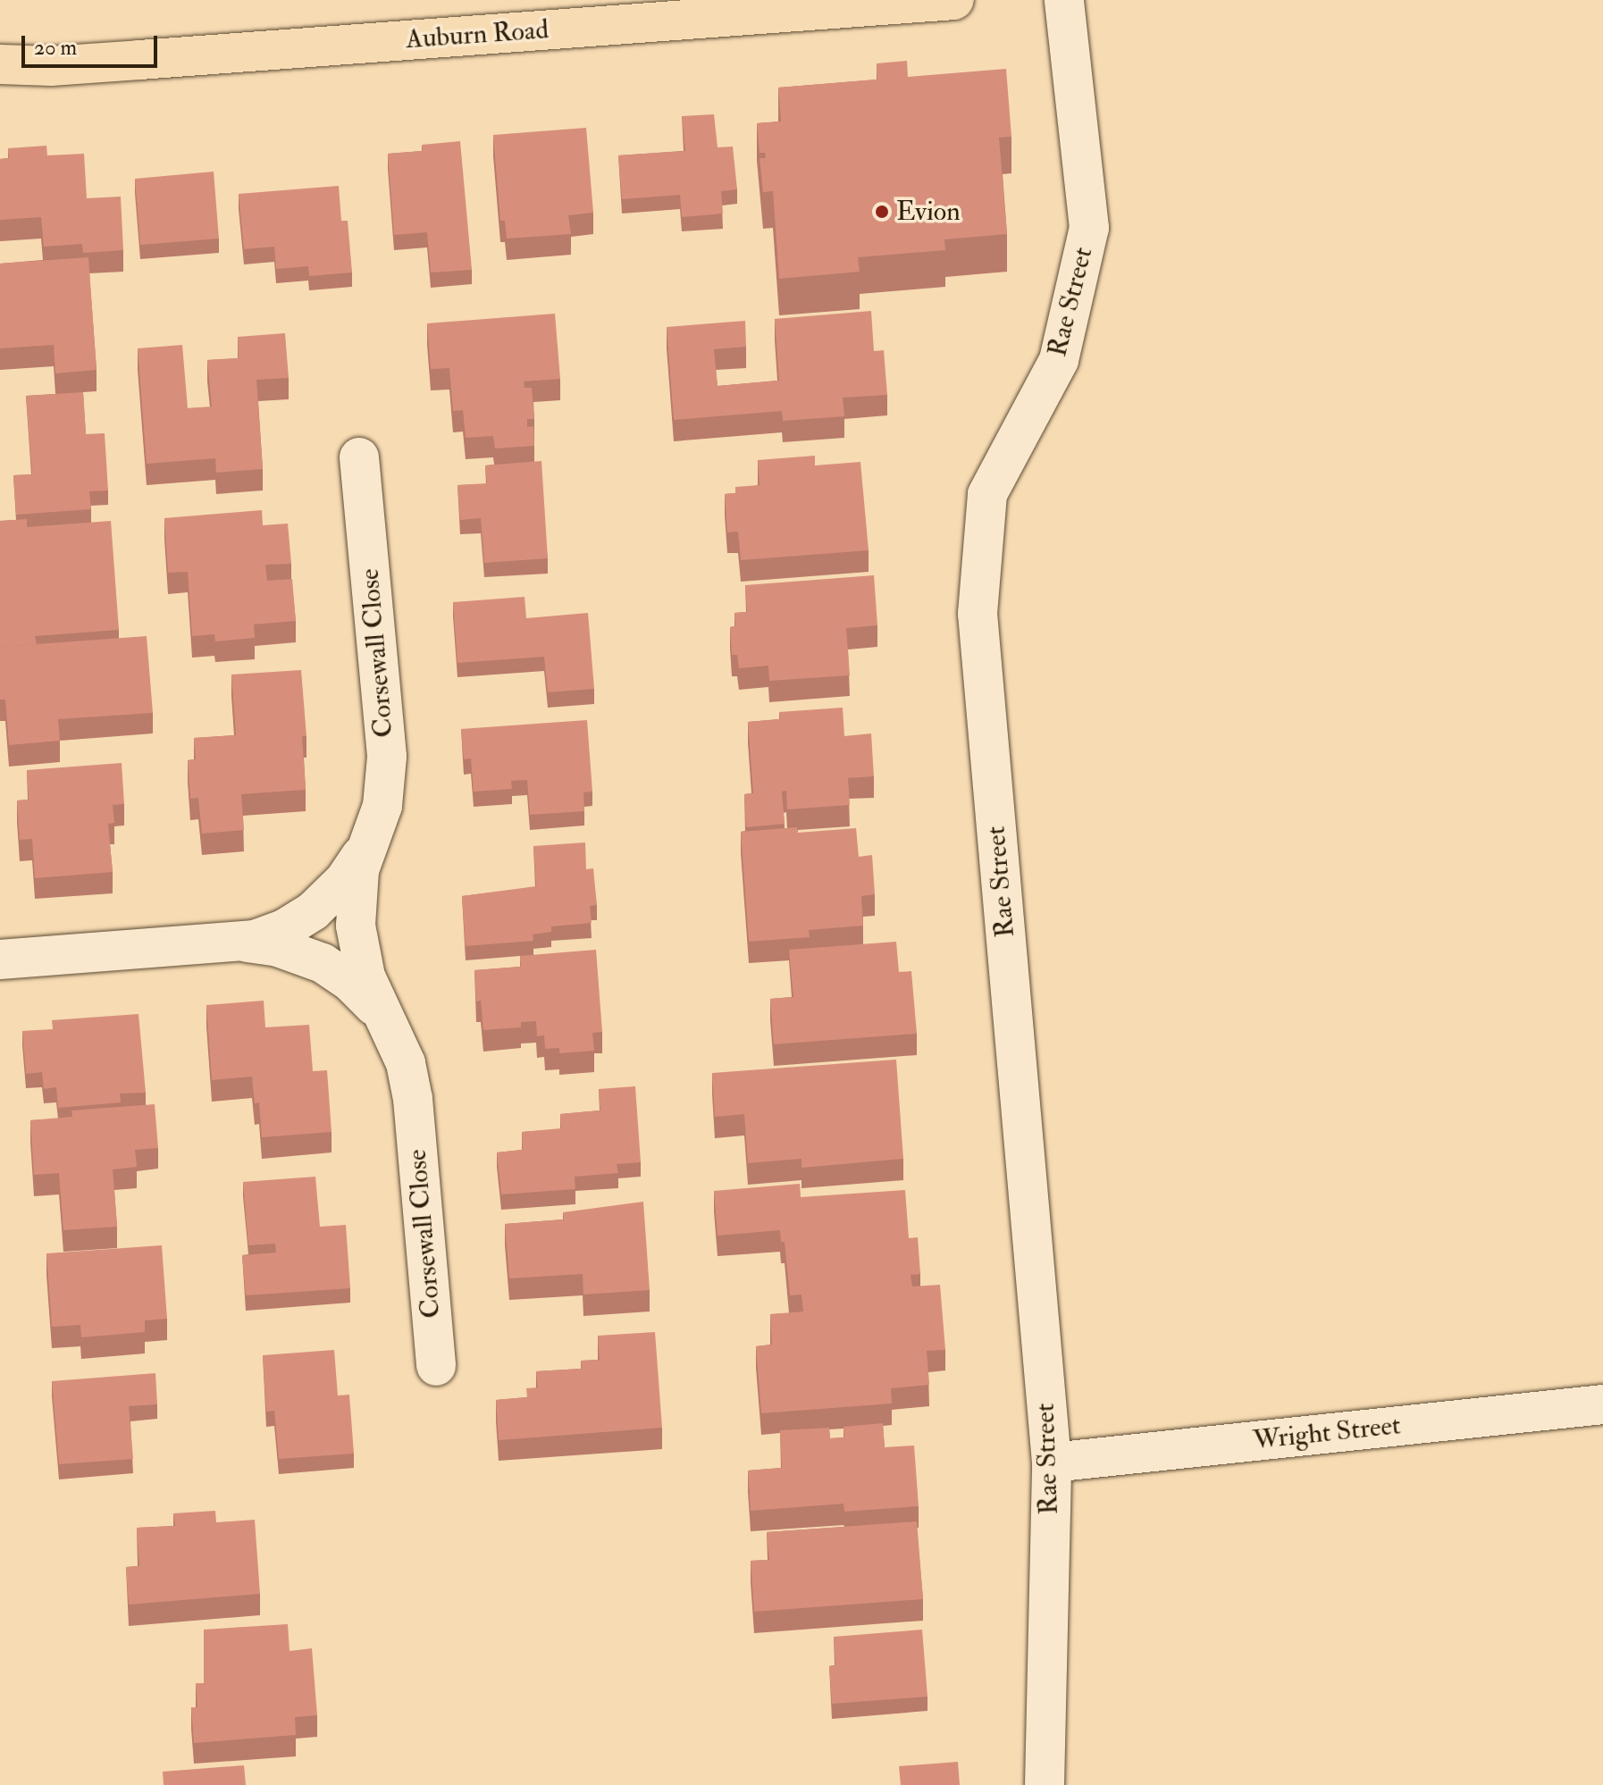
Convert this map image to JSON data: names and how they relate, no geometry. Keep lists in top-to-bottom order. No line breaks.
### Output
{"streets":{"main road":["Auburn Road"],"street":["Rae Street","Corsewall Close","Wright Street"]},"crossings":[["Rae Street","Wright Street"]],"places":["Evion"],"scale_bar":"20 m"}
